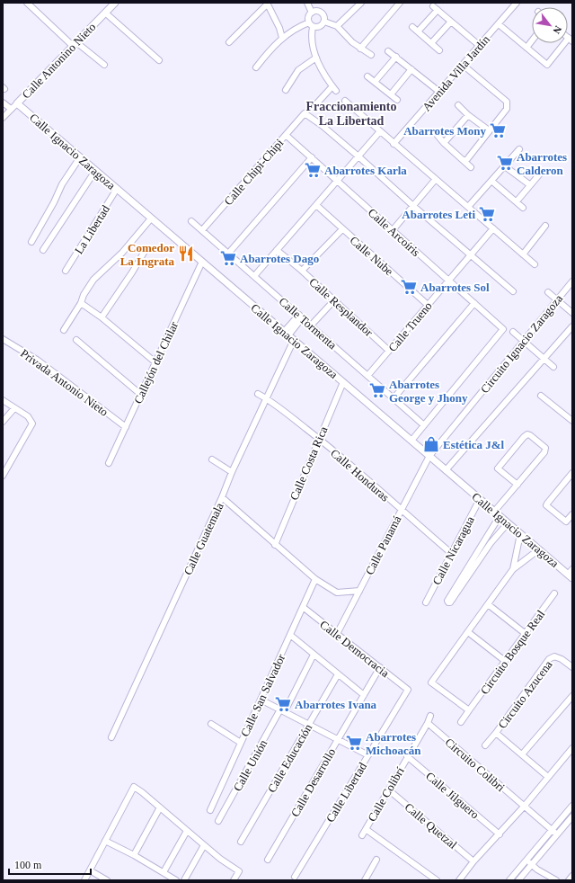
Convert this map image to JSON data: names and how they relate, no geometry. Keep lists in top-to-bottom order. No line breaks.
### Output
{"streets":{"main road":["Calle Antonino Nieto","Calle Ignacio Zaragoza"],"street":["Avenida Villa Jardín","Calle Chipi-Chipi","La Libertad","Calle Arcoíris","Calle Nube","Calle Resplandor","Calle Tormenta","Calle Trueno","Circuito Ignacio Zaragoza","Callejón del Chilar","Privada Antonio Nieto","Calle Costa Rica","Calle Honduras","Calle Guatemala","Calle Panamá","Calle Nicaragua","Calle Democracia","Circuito Bosque Real","Circuito Azucena","Calle San Salvador","Calle Educación","Circuito Colibri","Calle Unión","Calle Desarrollo","Calle Libertad","Calle Colibrí","Calle Jilguero","Calle Quetzal"]},"crossings":[["Calle Antonino Nieto","Calle Ignacio Zaragoza"],["Calle Ignacio Zaragoza","La Libertad"],["Calle Ignacio Zaragoza","Circuito Ignacio Zaragoza"],["Calle Ignacio Zaragoza","Callejón del Chilar"],["Calle Ignacio Zaragoza","Calle Costa Rica"],["Calle Ignacio Zaragoza","Calle Guatemala"],["Calle Ignacio Zaragoza","Calle Panamá"],["Calle Ignacio Zaragoza","Calle Nicaragua"],["Calle Chipi-Chipi","Calle Arcoíris"],["Calle Chipi-Chipi","Calle Tormenta"],["Calle Arcoíris","Calle Tormenta"],["Calle Arcoíris","Calle Trueno"],["Calle Nube","Calle Trueno"],["Calle Resplandor","Calle Trueno"],["Calle Tormenta","Calle Trueno"],["Circuito Ignacio Zaragoza","Calle Panamá"],["Callejón del Chilar","Privada Antonio Nieto"],["Calle Costa Rica","Calle Honduras"],["Calle Honduras","Calle Guatemala"],["Calle Honduras","Calle Panamá"],["Calle Honduras","Calle Nicaragua"],["Calle Panamá","Calle Democracia"],["Calle Democracia","Calle San Salvador"],["Calle Democracia","Calle Desarrollo"],["Calle Democracia","Calle Libertad"],["Circuito Colibri","Calle Colibrí"],["Calle Colibrí","Calle Jilguero"],["Calle Colibrí","Calle Quetzal"]],"districts":["Fraccionamiento La Libertad"],"places":{"supermarket":["Abarrotes Mony","Abarrotes Calderon","Abarrotes Karla","Abarrotes Leti","Abarrotes Dago","Abarrotes Sol","Abarrotes George y Jhony","Abarrotes Ivana","Abarrotes Michoacán"],"restaurant":["Comedor La Ingrata"],"shop":["Estética J&l"]},"scale_bar":"100 m","north":"bottom right"}
